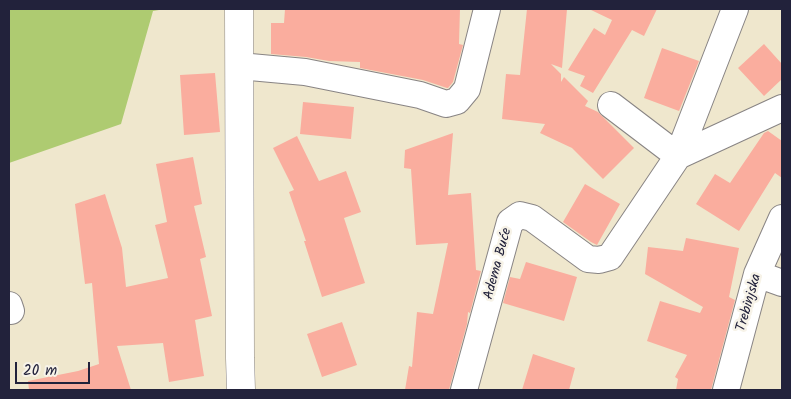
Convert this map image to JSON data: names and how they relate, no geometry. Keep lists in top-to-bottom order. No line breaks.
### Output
{"streets":{"street":["Adema Buće","Trebinjska"]},"scale_bar":"20 m"}
